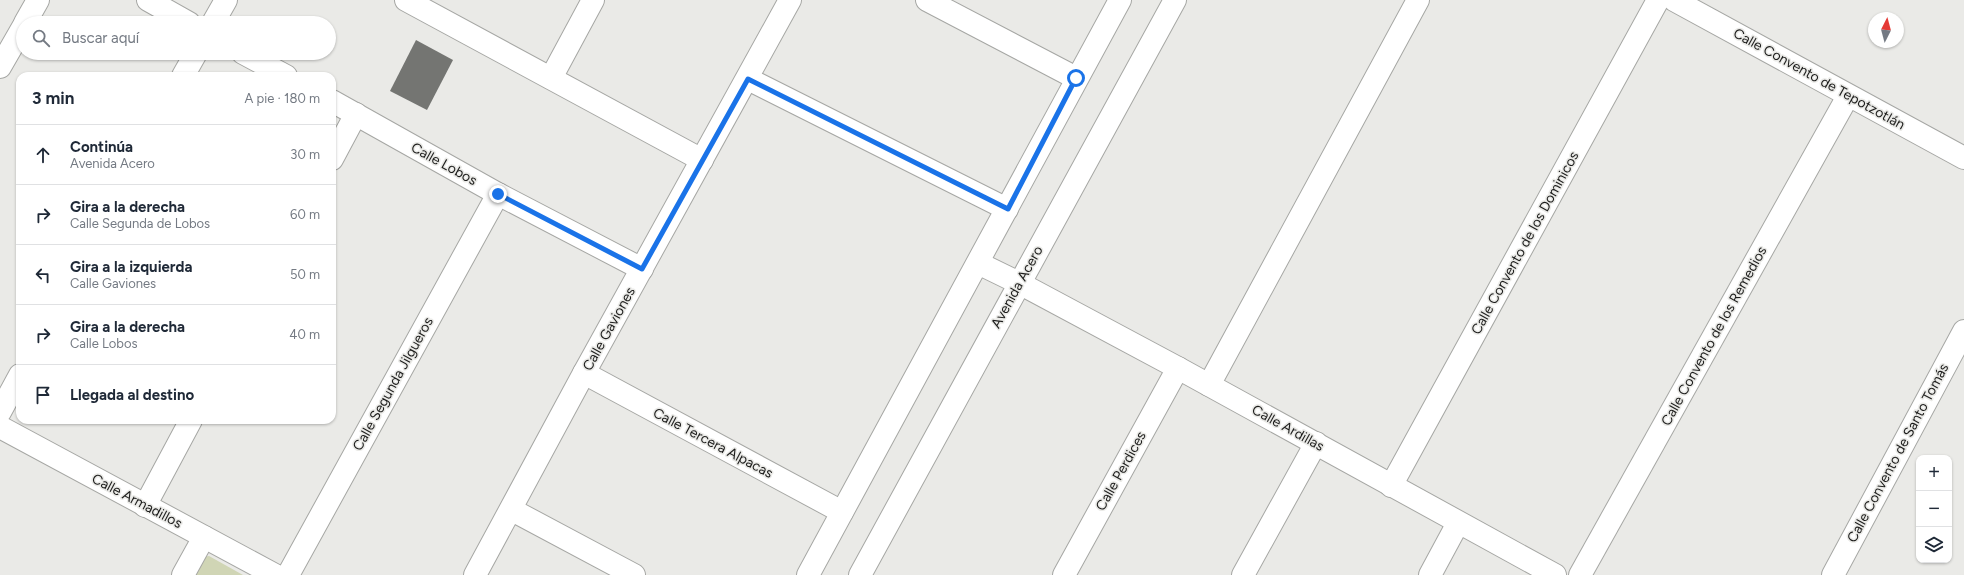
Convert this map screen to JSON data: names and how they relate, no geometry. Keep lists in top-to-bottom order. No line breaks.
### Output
{"streets":{"street":["Calle Convento de Tepotzotlán","Calle Lobos","Calle Convento de los Dominicos","Avenida Acero","Calle Gaviones","Calle Convento de los Remedios","Calle Segunda Jilgueros","Calle Ardillas","Calle Tercera Alpacas","Calle Convento de Santo Tomás","Calle Perdices","Calle Armadillos"]},"crossings":[["Calle Convento de Tepotzotlán","Calle Convento de los Remedios"],["Calle Lobos","Calle Gaviones"],["Calle Lobos","Calle Segunda Jilgueros"],["Calle Convento de los Dominicos","Calle Ardillas"],["Avenida Acero","Calle Ardillas"],["Calle Gaviones","Calle Tercera Alpacas"],["Calle Ardillas","Calle Perdices"]],"north":"top","page":{"search":"Buscar aquí","heading":["3 min","A pie · 180 m"],"list":[["Continúa","Avenida Acero","30 m"],["Gira a la derecha","Calle Segunda de Lobos","60 m"],["Gira a la izquierda","Calle Gaviones","50 m"],["Gira a la derecha","Calle Lobos","40 m"],"Llegada al destino"],"map_buttons":["+","−"]}}
